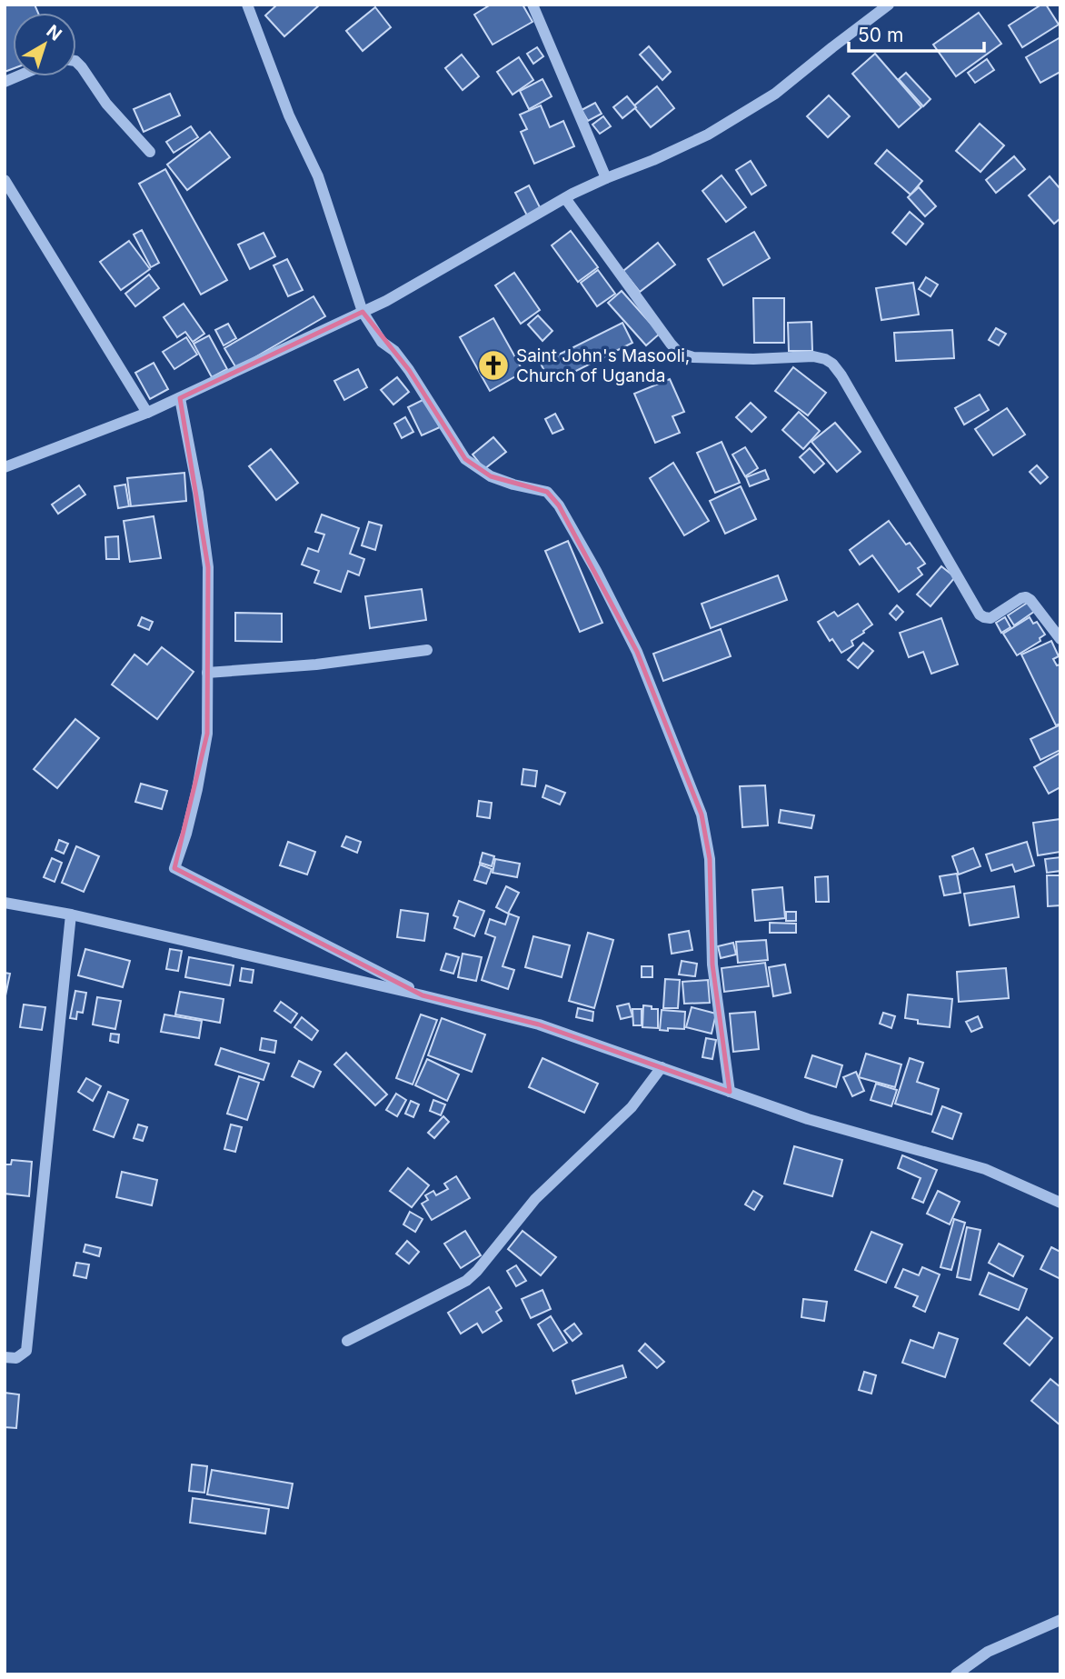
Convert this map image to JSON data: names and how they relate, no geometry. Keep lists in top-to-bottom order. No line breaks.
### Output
{"places":{"church":["Saint John's Masooli, Church of Uganda"]},"scale_bar":"50 m","north":"top right"}
